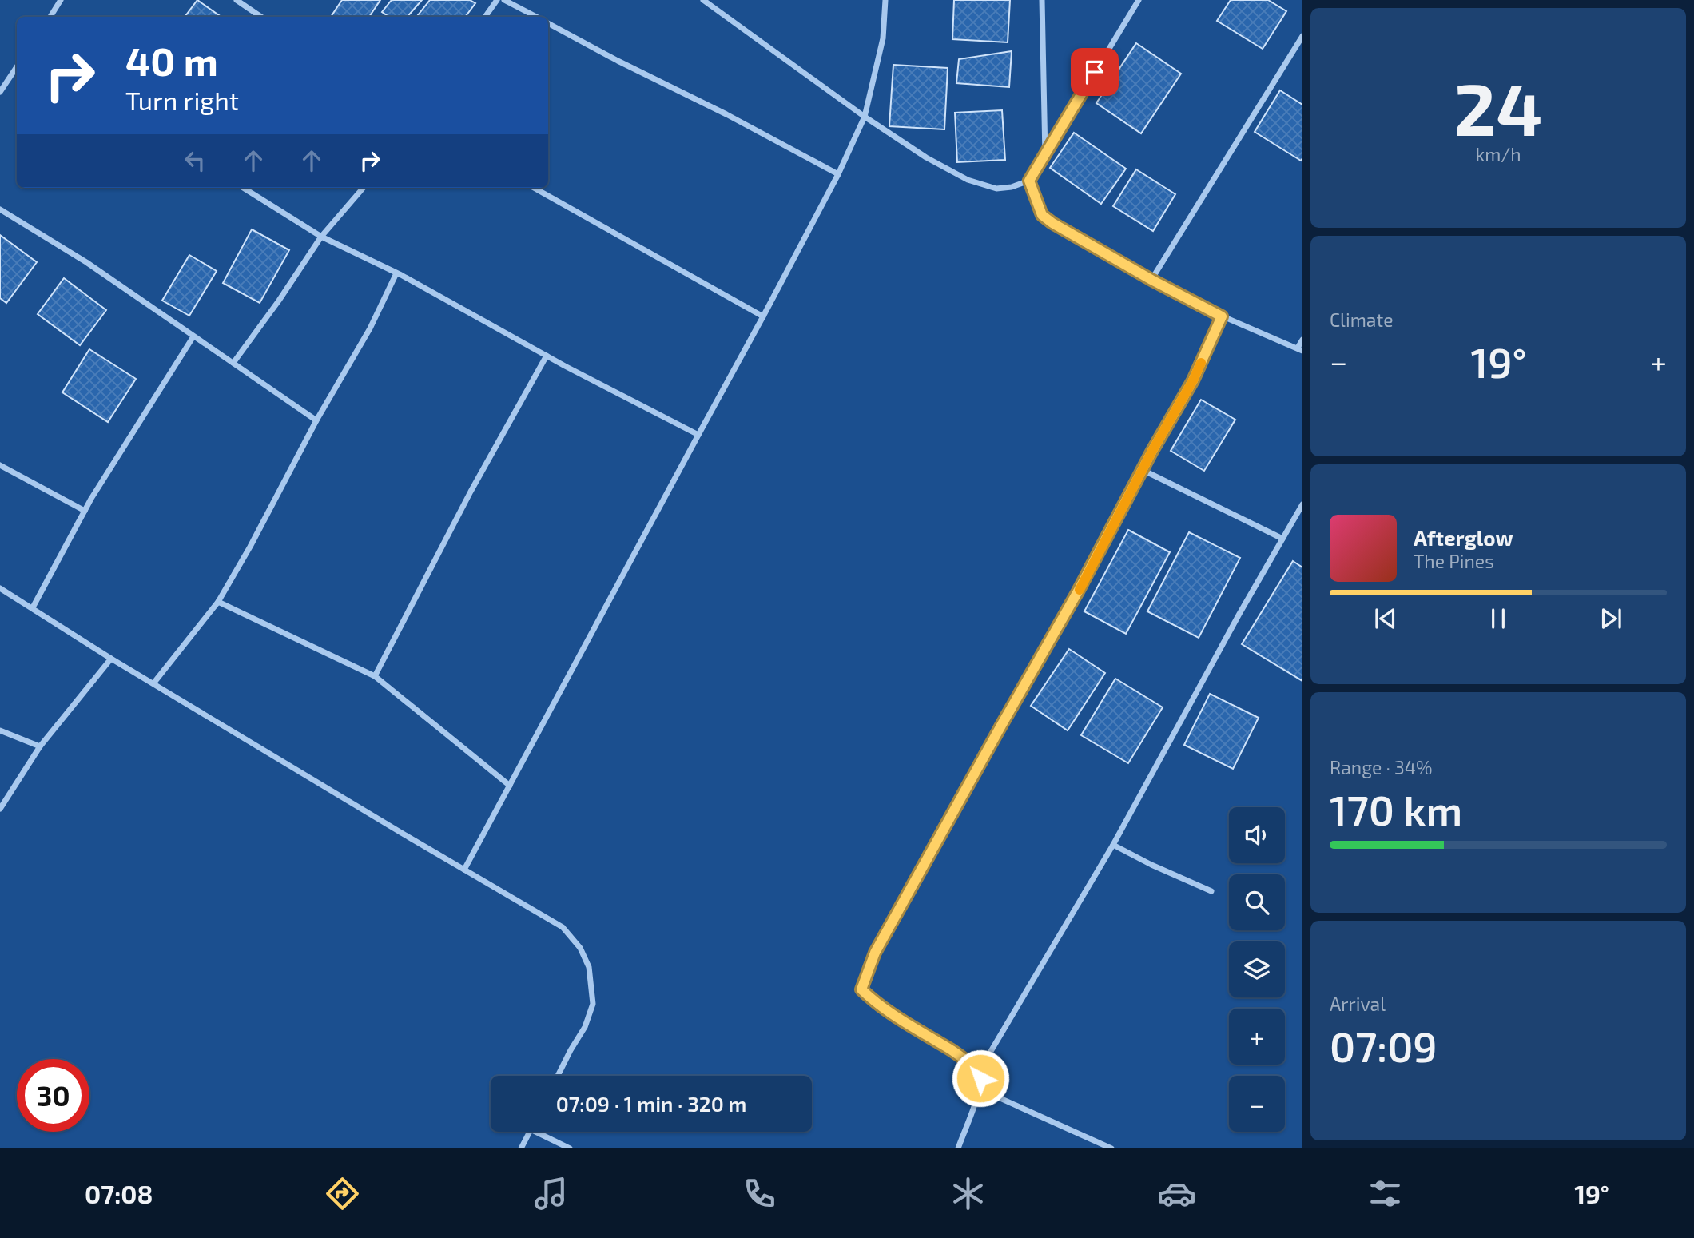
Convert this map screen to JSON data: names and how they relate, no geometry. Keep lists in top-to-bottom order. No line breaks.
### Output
{"page":{"tile":[["24","km/h"],"Climate",["Range · 34%","170 km"],["Arrival","07:09"]],"turn":["40 m","Turn right"],"heat":["−","19°","+"],"song":["Afterglow","The Pines"],"map_buttons":["+","−"],"limit":"30","trip":"07:09 · 1 min · 320 m","tabs":["07:08","19°"]}}
